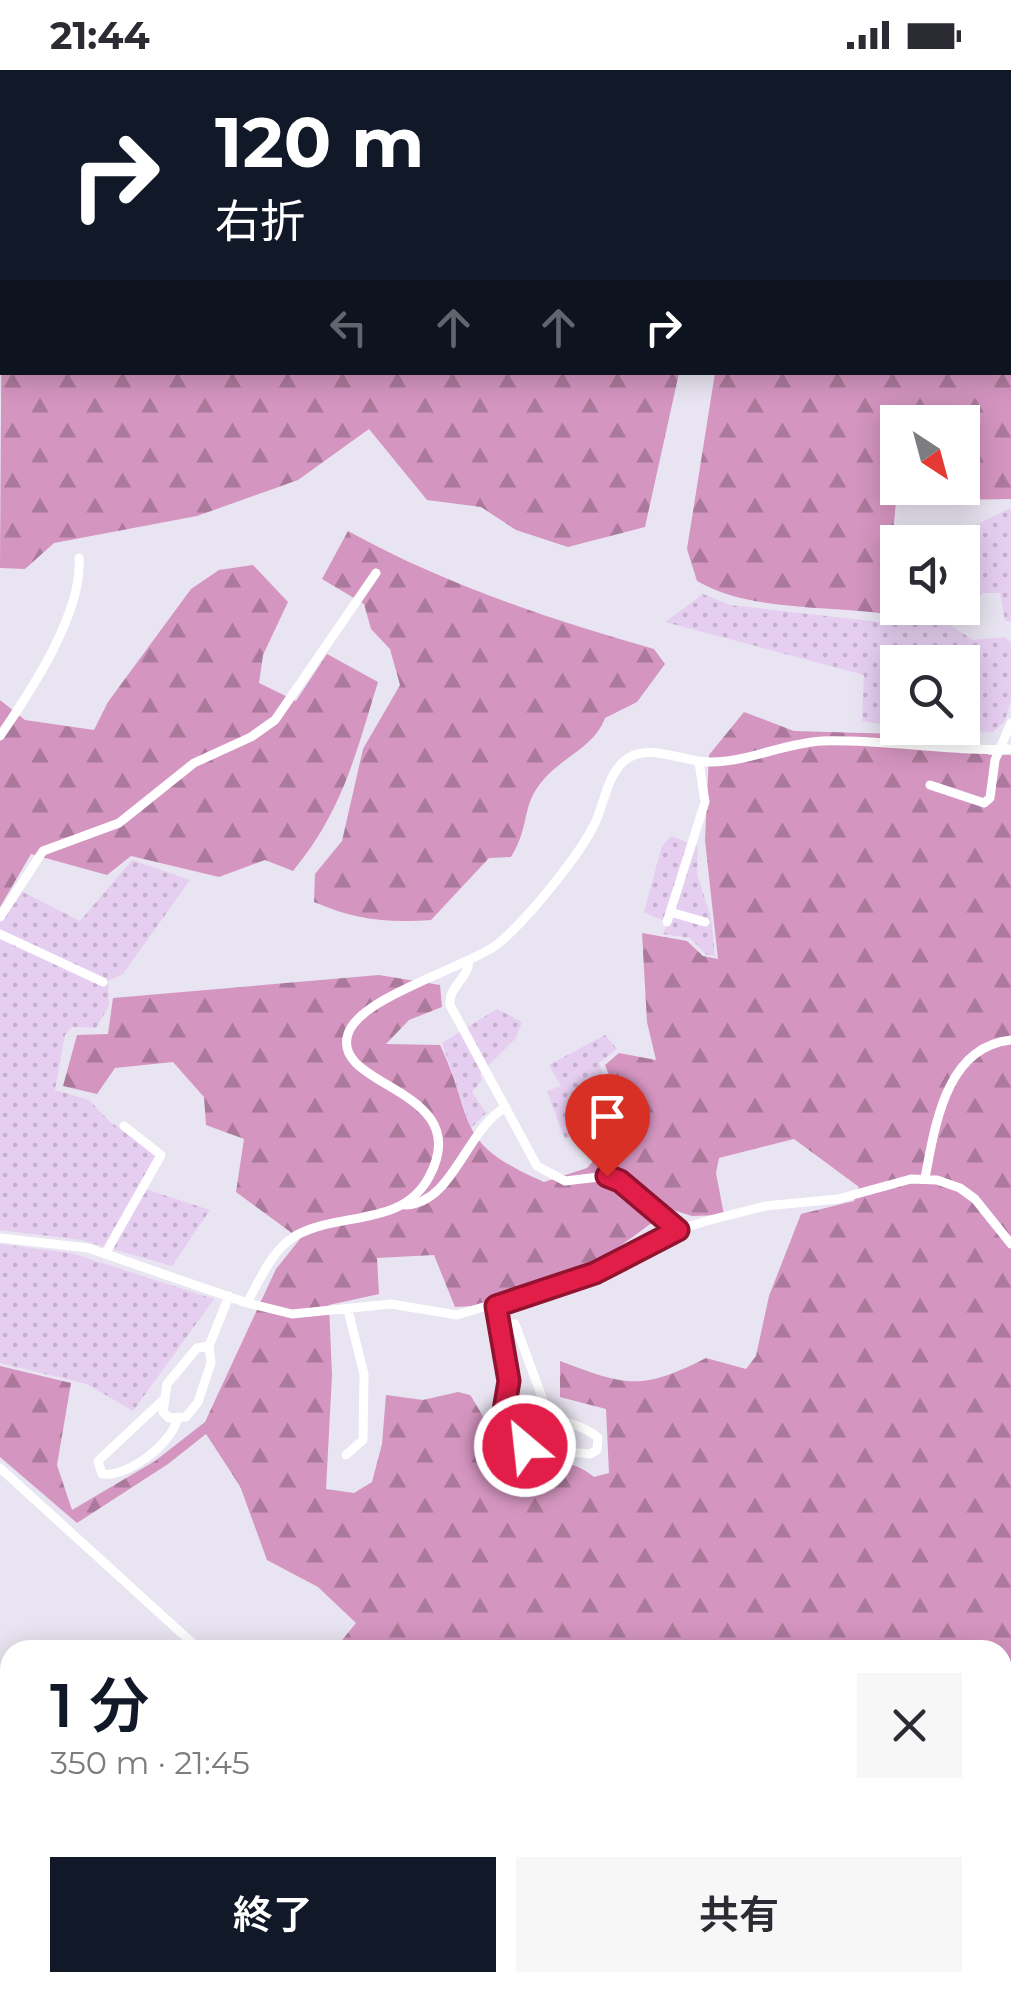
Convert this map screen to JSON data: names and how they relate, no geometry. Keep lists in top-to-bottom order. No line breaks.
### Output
{"north":"bottom right","page":{"status":"21:44","turn":["120 m","右折"],"heading":["1 分","350 m · 21:45"],"buttons":["終了","共有"]}}
